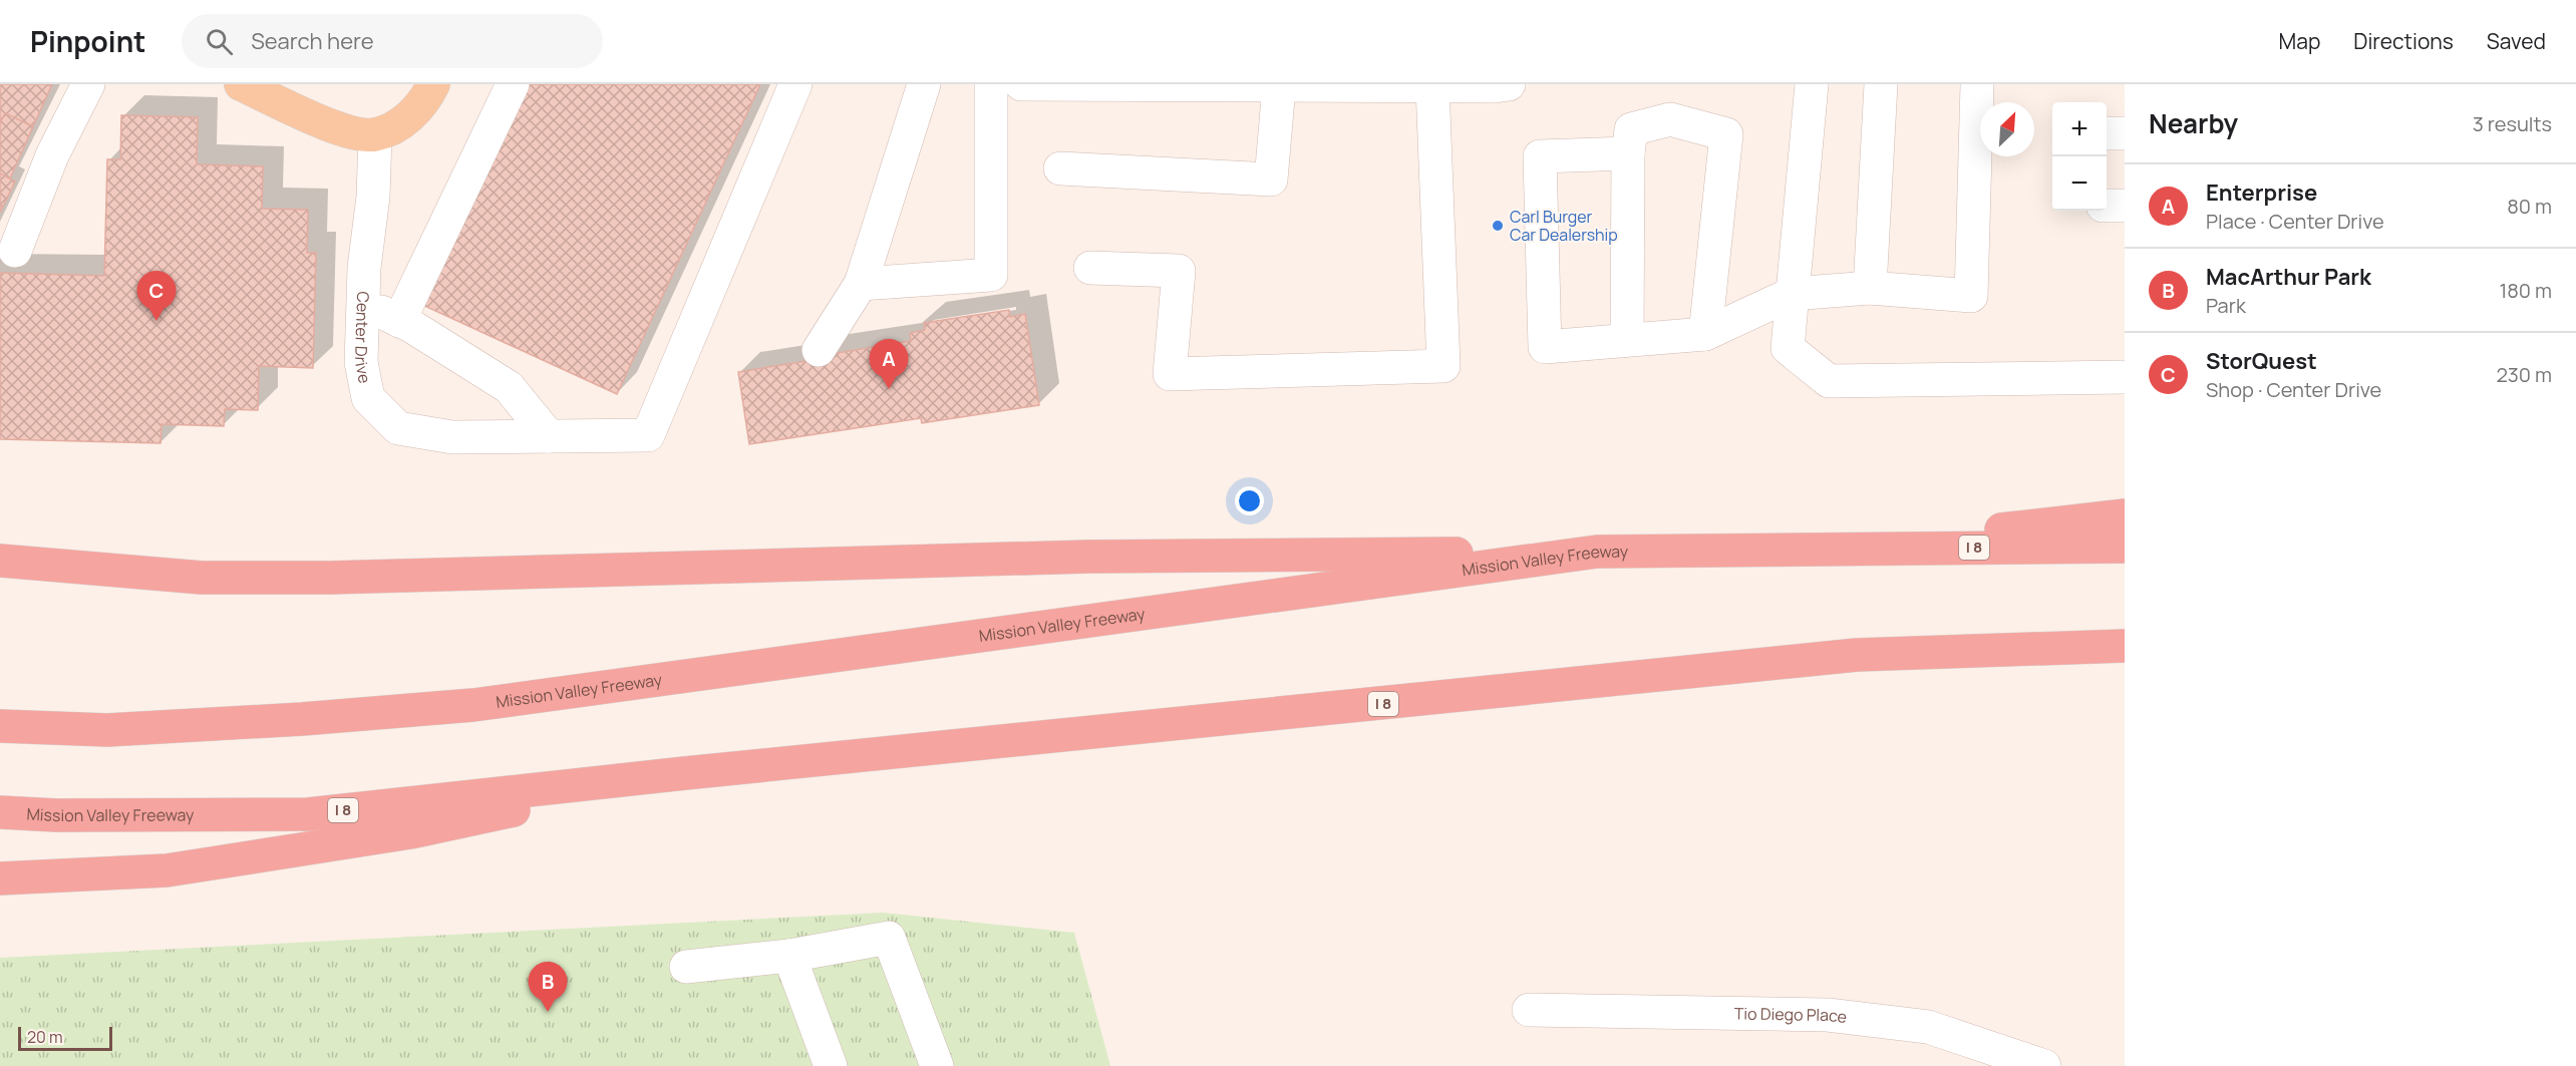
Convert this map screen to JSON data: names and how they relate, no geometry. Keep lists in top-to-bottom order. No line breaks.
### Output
{"streets":{"highway":["I 8","Mission Valley Freeway"],"street":["Center Drive","Tio Diego Place"]},"places":["Carl Burger Car Dealership"],"scale_bar":"20 m","north":"top right","page":{"header":"Pinpoint","search":"Search here","nav":["Map","Directions","Saved"],"heading":["Nearby","3 results"],"map_buttons":["+","−"],"list":[{"mark":"A","name":"Enterprise","note":"Place · Center Drive","value":"80 m"},{"mark":"B","name":"MacArthur Park","note":"Park","value":"180 m"},{"mark":"C","name":"StorQuest","note":"Shop · Center Drive","value":"230 m"}],"pins":["C","A","B"],"scale":"20 m"}}
